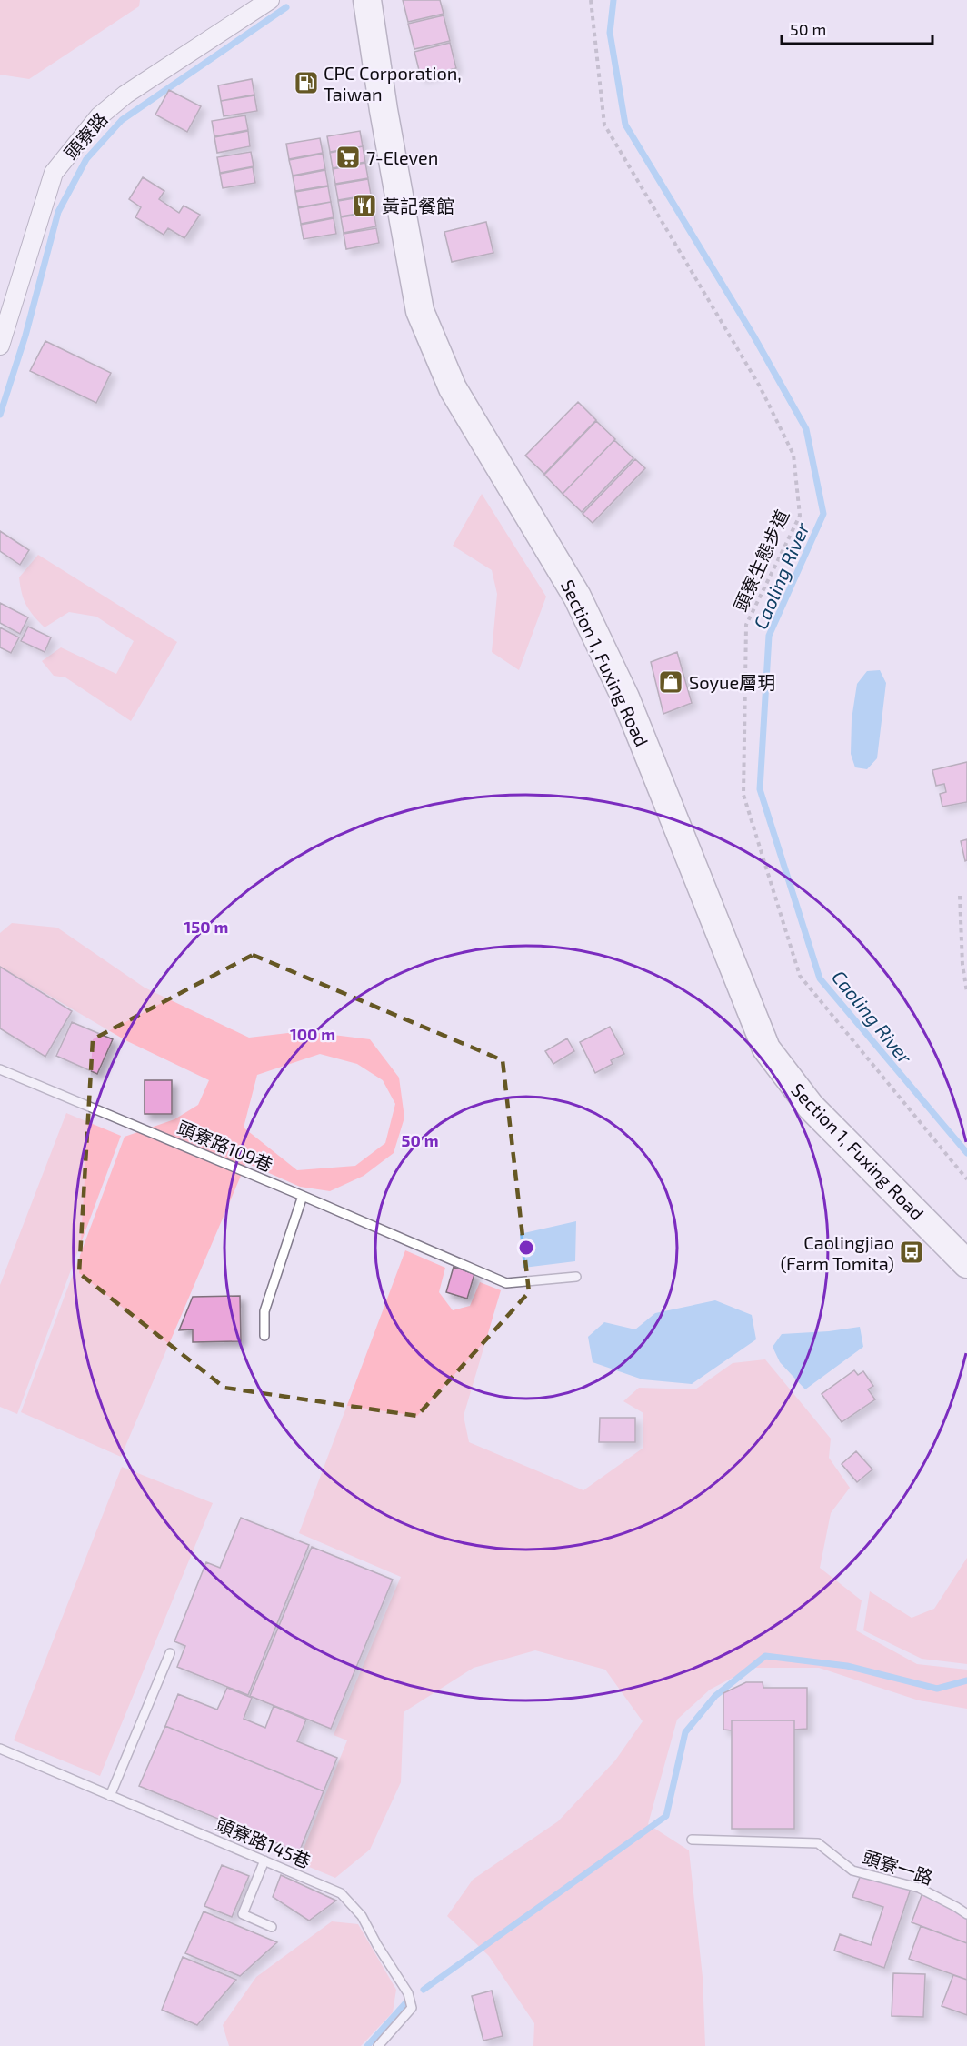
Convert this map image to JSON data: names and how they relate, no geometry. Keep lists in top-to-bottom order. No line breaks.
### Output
{"streets":{"main road":["Section 1, Fuxing Road"],"street":["頭寮路"],"lane":["頭寮路109巷","頭寮路145巷","頭寮一路"],"path":["頭寮生態步道"]},"water":["Caoling River"],"places":{"fuel station":["CPC Corporation, Taiwan"],"supermarket":["7-Eleven"],"restaurant":["黃記餐館"],"shop":["Soyue層玥"],"bus stop":["Caolingjiao (Farm Tomita)"]},"scale_bar":"50 m","rings":["150 m","100 m","50 m"]}
